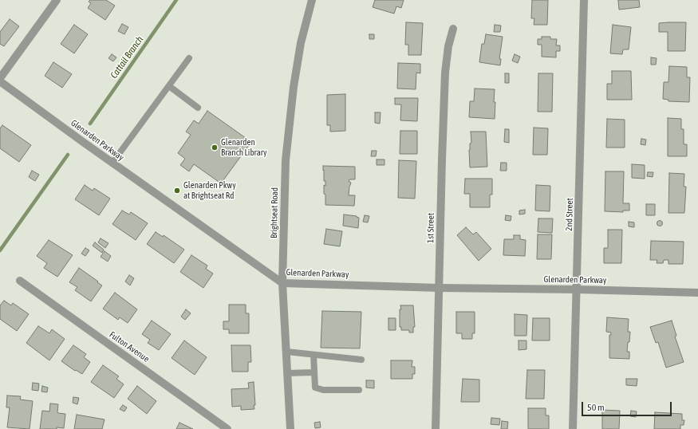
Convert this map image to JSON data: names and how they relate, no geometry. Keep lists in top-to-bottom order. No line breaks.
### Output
{"streets":{"street":["Glenarden Parkway","Brightseat Road","2nd Street","1st Street","Fulton Avenue"]},"crossings":[["Glenarden Parkway","Brightseat Road"],["Glenarden Parkway","2nd Street"],["Glenarden Parkway","1st Street"]],"water":["Cattail Branch"],"places":["Glenarden Branch Library","Glenarden Pkwy at Brightseat Rd"],"scale_bar":"50 m"}
